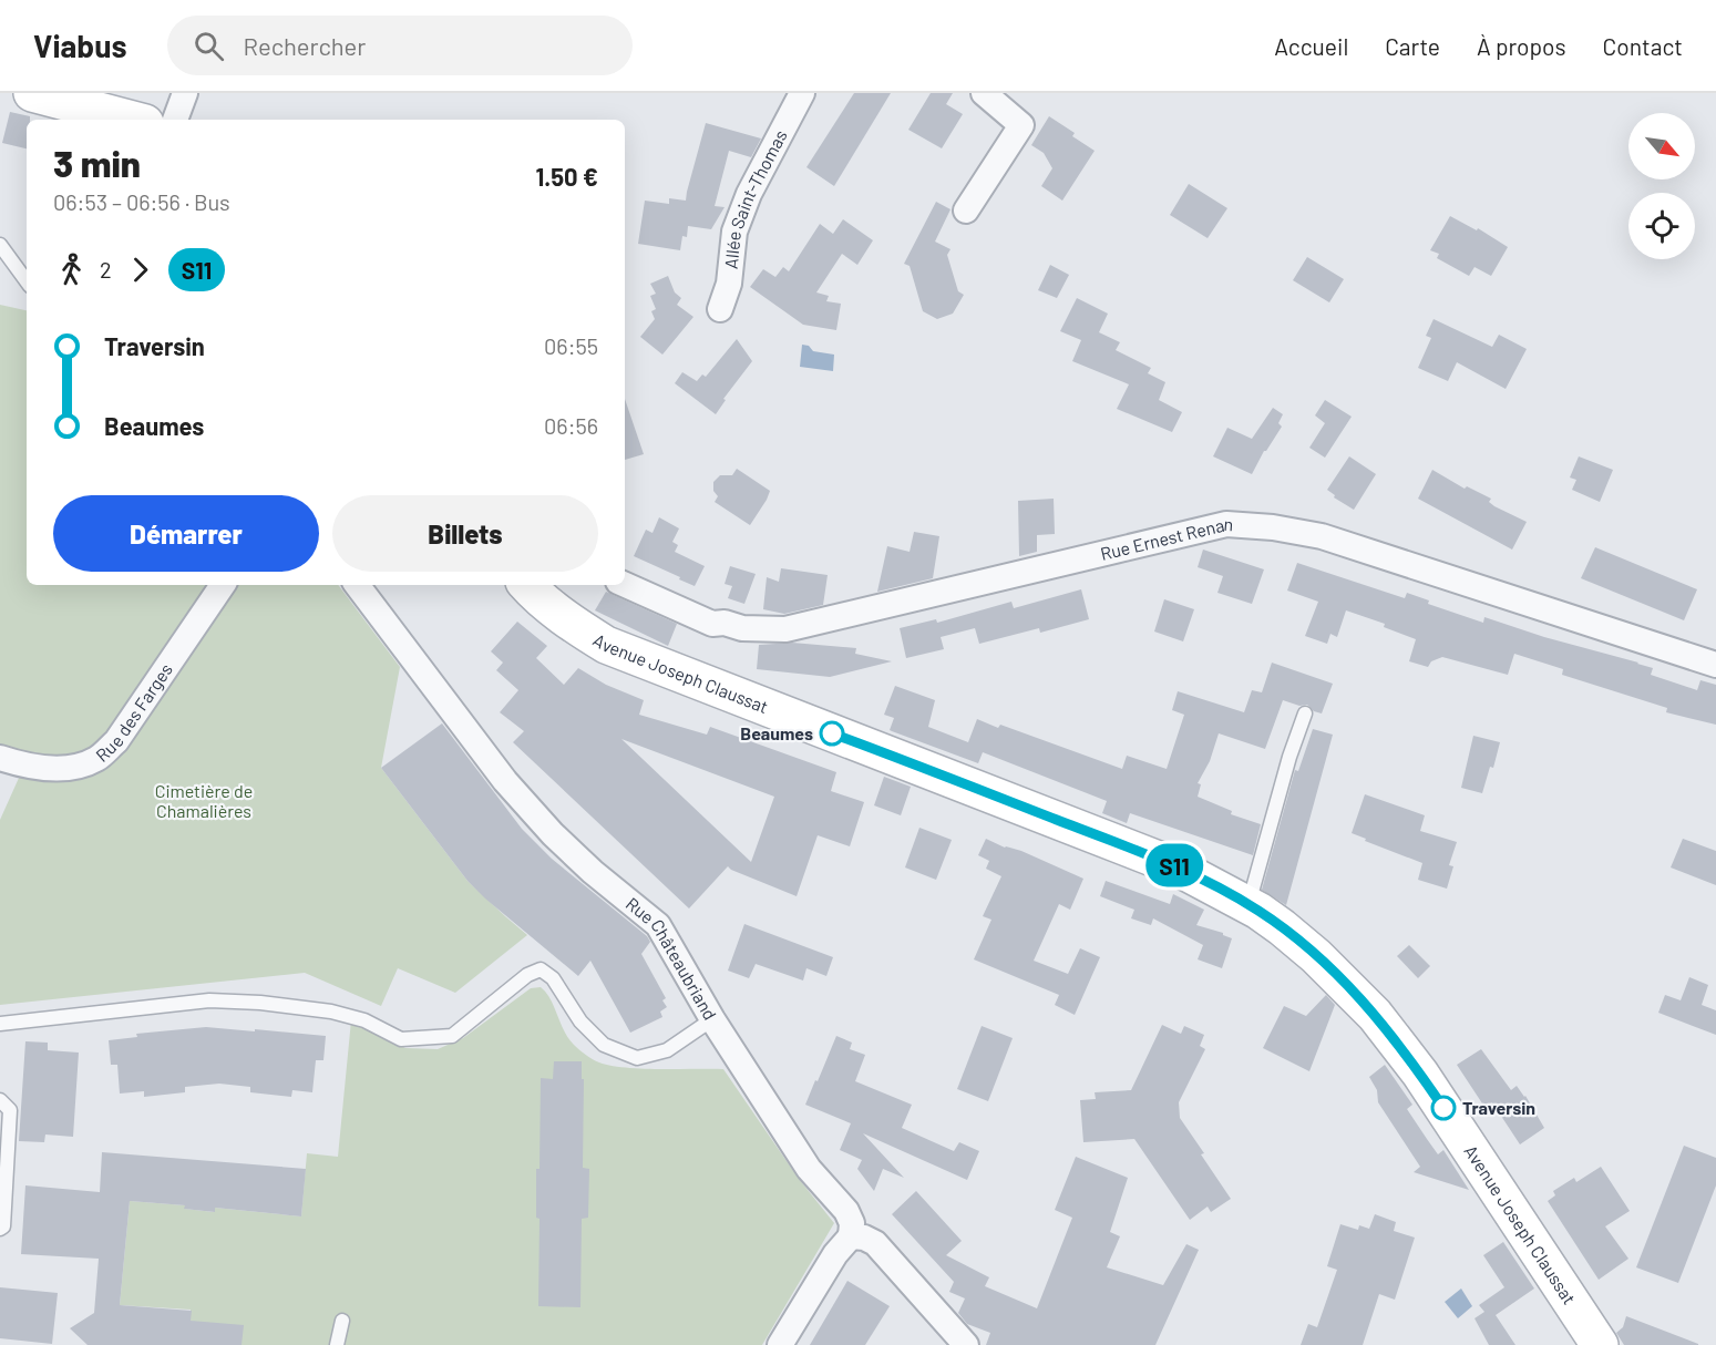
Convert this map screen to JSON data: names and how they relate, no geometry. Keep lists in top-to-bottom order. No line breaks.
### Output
{"streets":{"main road":["Avenue Joseph Claussat"],"street":["Allée Saint-Thomas","Rue Ernest Renan","Rue des Farges","Rue Châteaubriand"]},"parks":["Cimetière de Chamalières"],"places":["Beaumes","Traversin"],"lines":["bus line S11"],"north":"bottom right","page":{"header":"Viabus","search":"Rechercher","nav":["Accueil","Carte","À propos","Contact"],"on_map":"S11","heading":["3 min","06:53 – 06:56 · Bus","1.50 €"],"legs":["2","S11"],"list":[{"name":"Traversin","value":"06:55"},{"name":"Beaumes","value":"06:56"}],"buttons":["Démarrer","Billets"]}}
